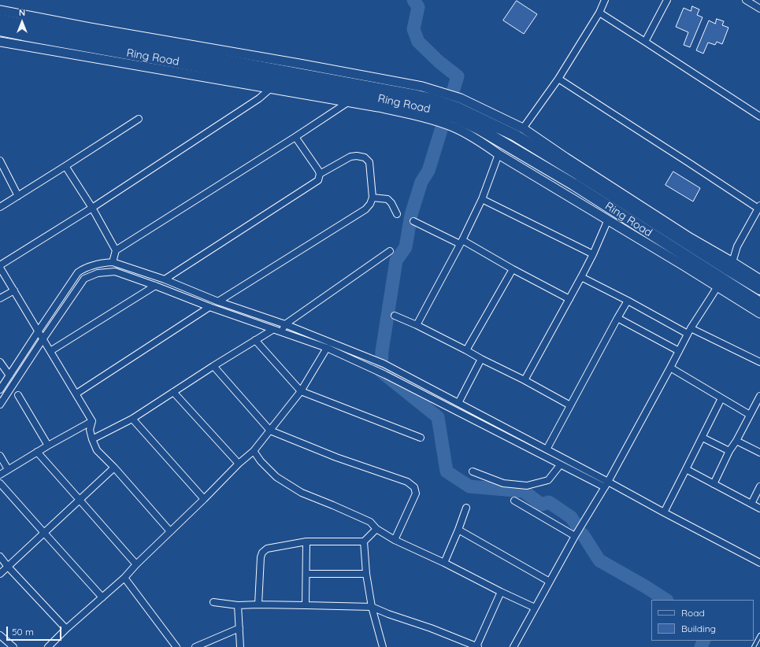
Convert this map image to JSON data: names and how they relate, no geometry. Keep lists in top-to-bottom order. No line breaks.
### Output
{"streets":{"highway":["Ring Road"]},"legend":["Road","Building"],"scale_bar":"50 m","north":"top"}
